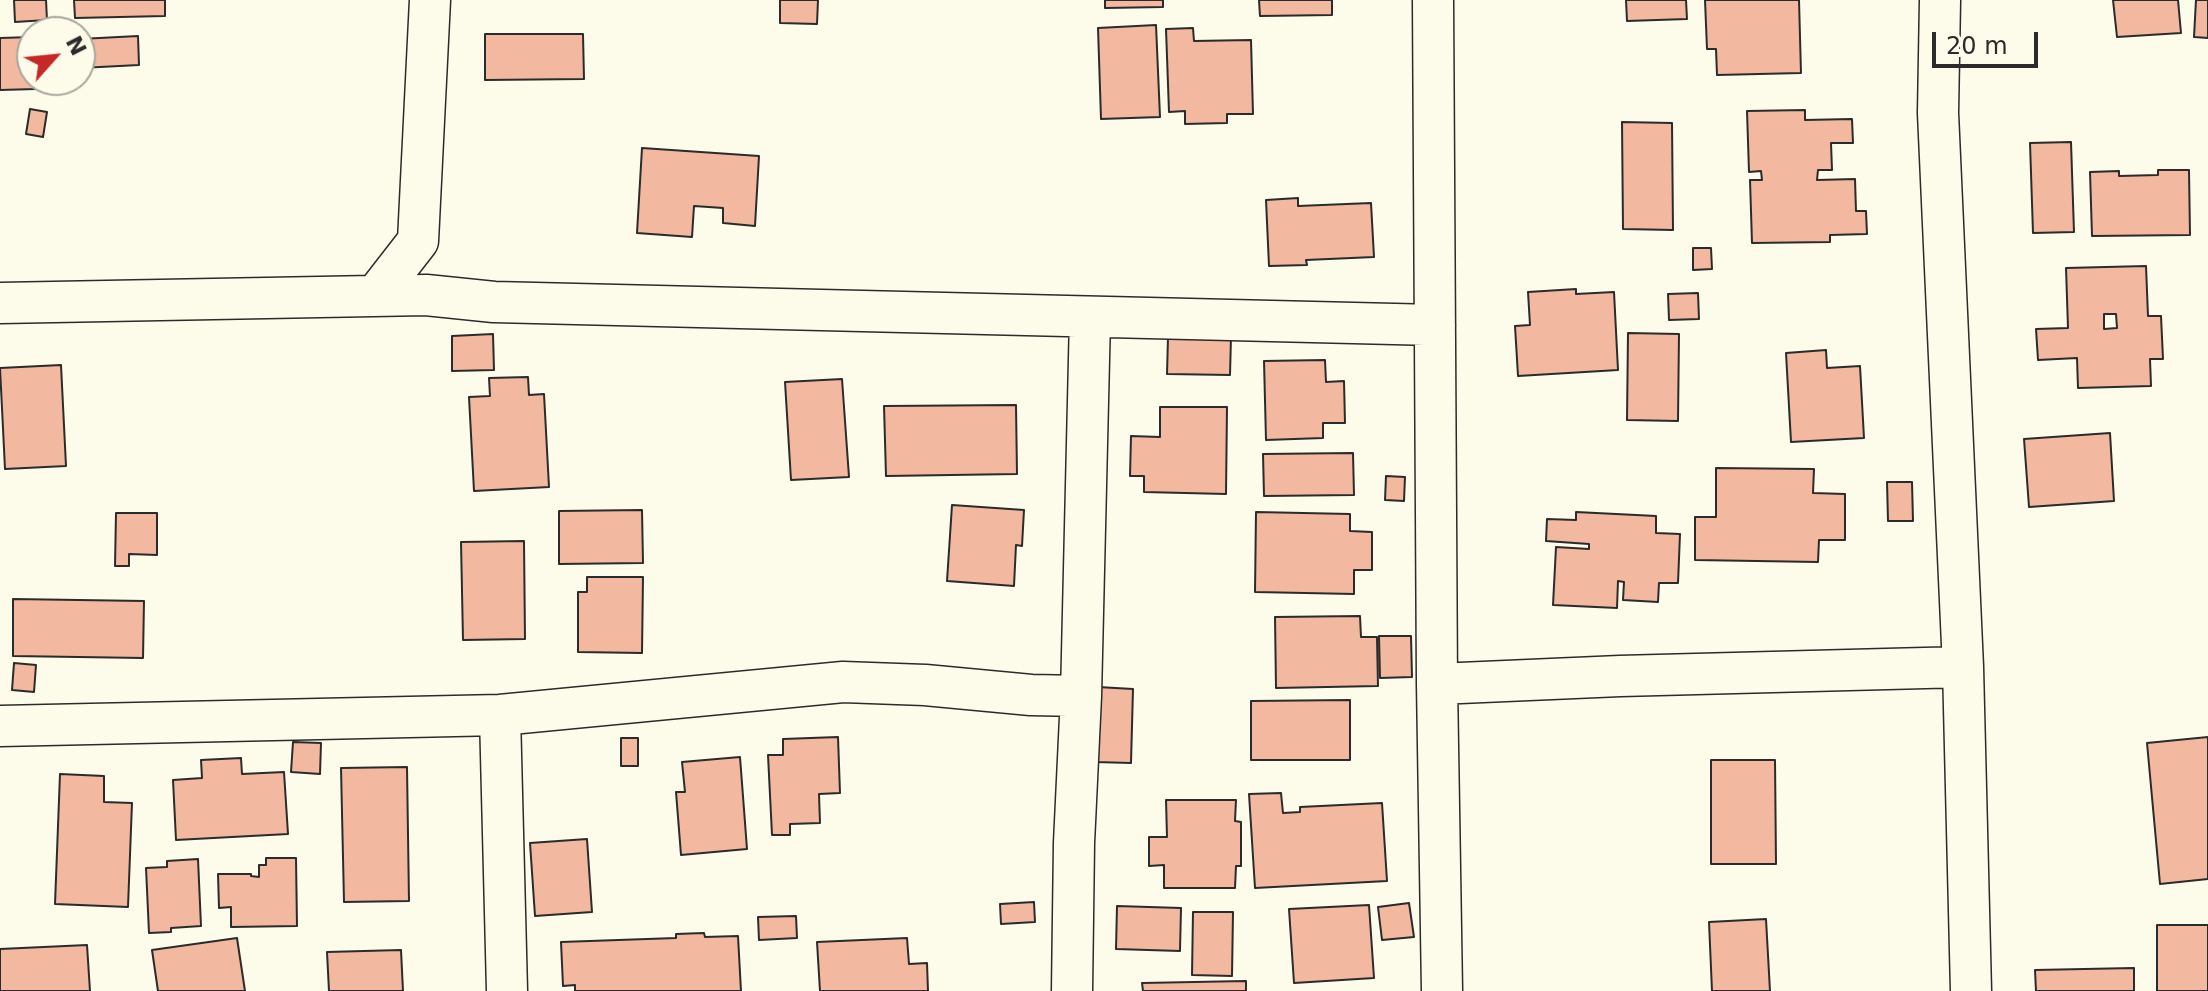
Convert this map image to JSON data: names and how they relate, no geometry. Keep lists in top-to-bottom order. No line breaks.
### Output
{"scale_bar":"20 m","north":"top right"}
